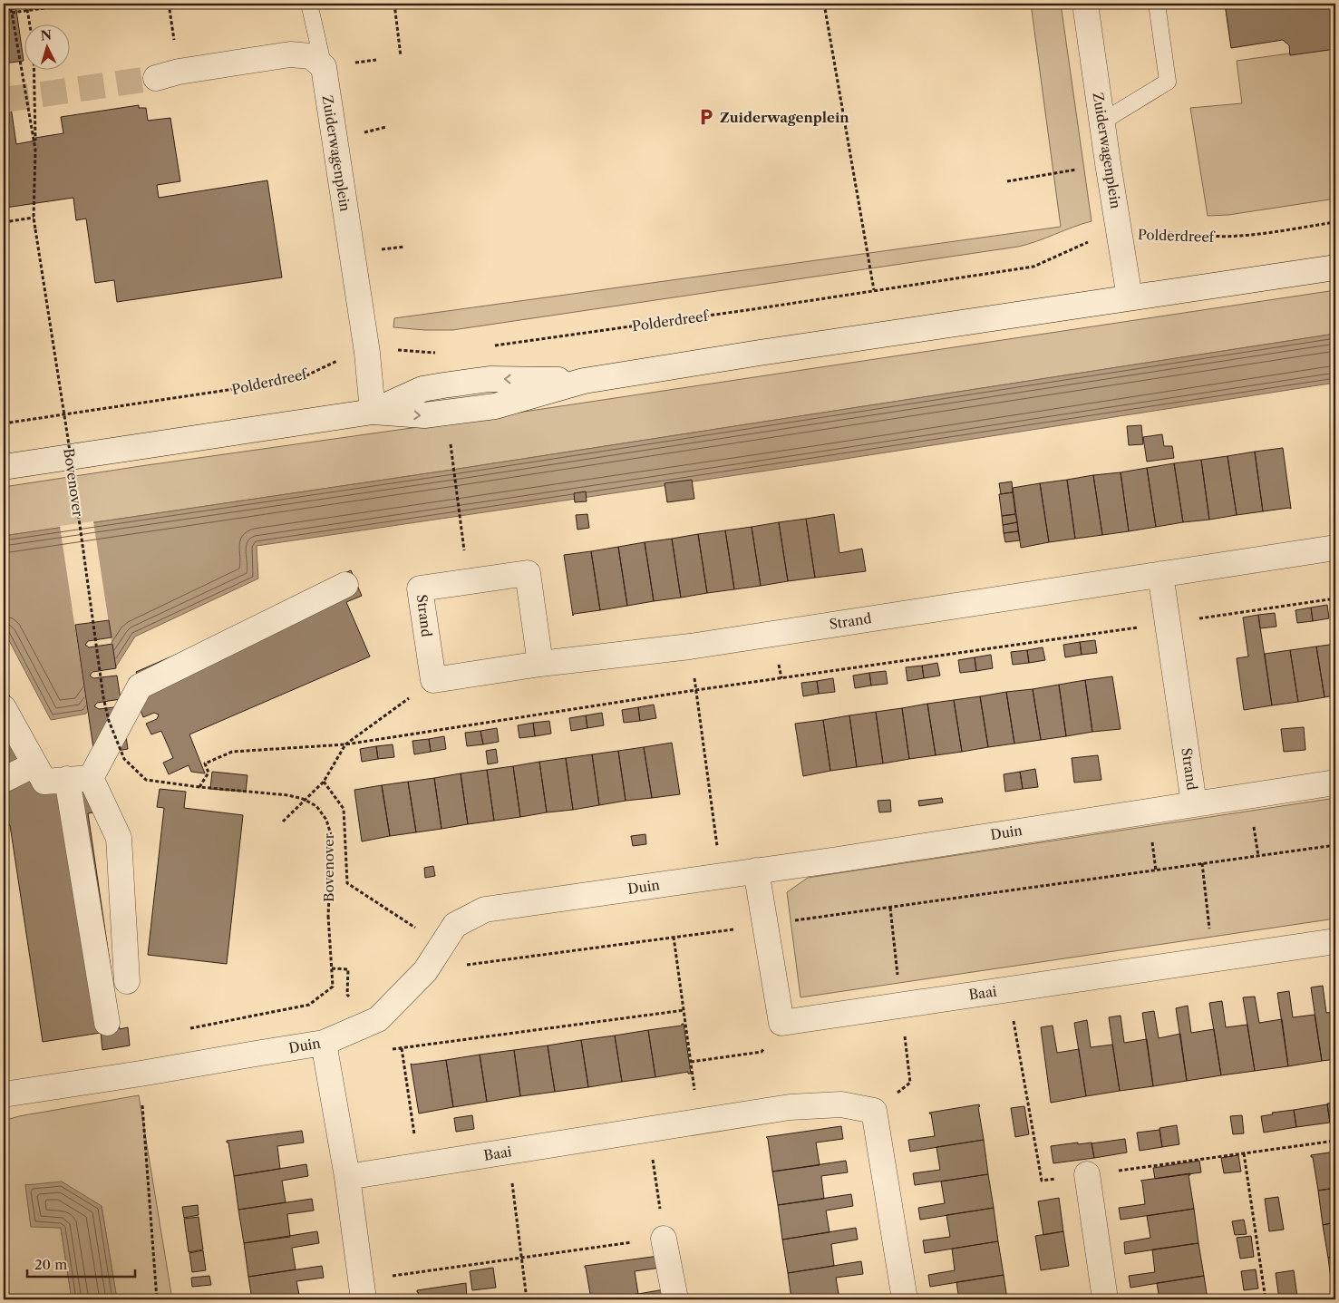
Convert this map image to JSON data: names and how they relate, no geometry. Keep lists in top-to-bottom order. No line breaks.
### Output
{"streets":{"street":["Zuiderwagenplein","Strand","Duin","Baai"],"path":["Polderdreef","Bovenover"]},"crossings":[["Zuiderwagenplein","Polderdreef"],["Strand","Duin"]],"places":{"parking":["Zuiderwagenplein"]},"scale_bar":"20 m","north":"top"}
